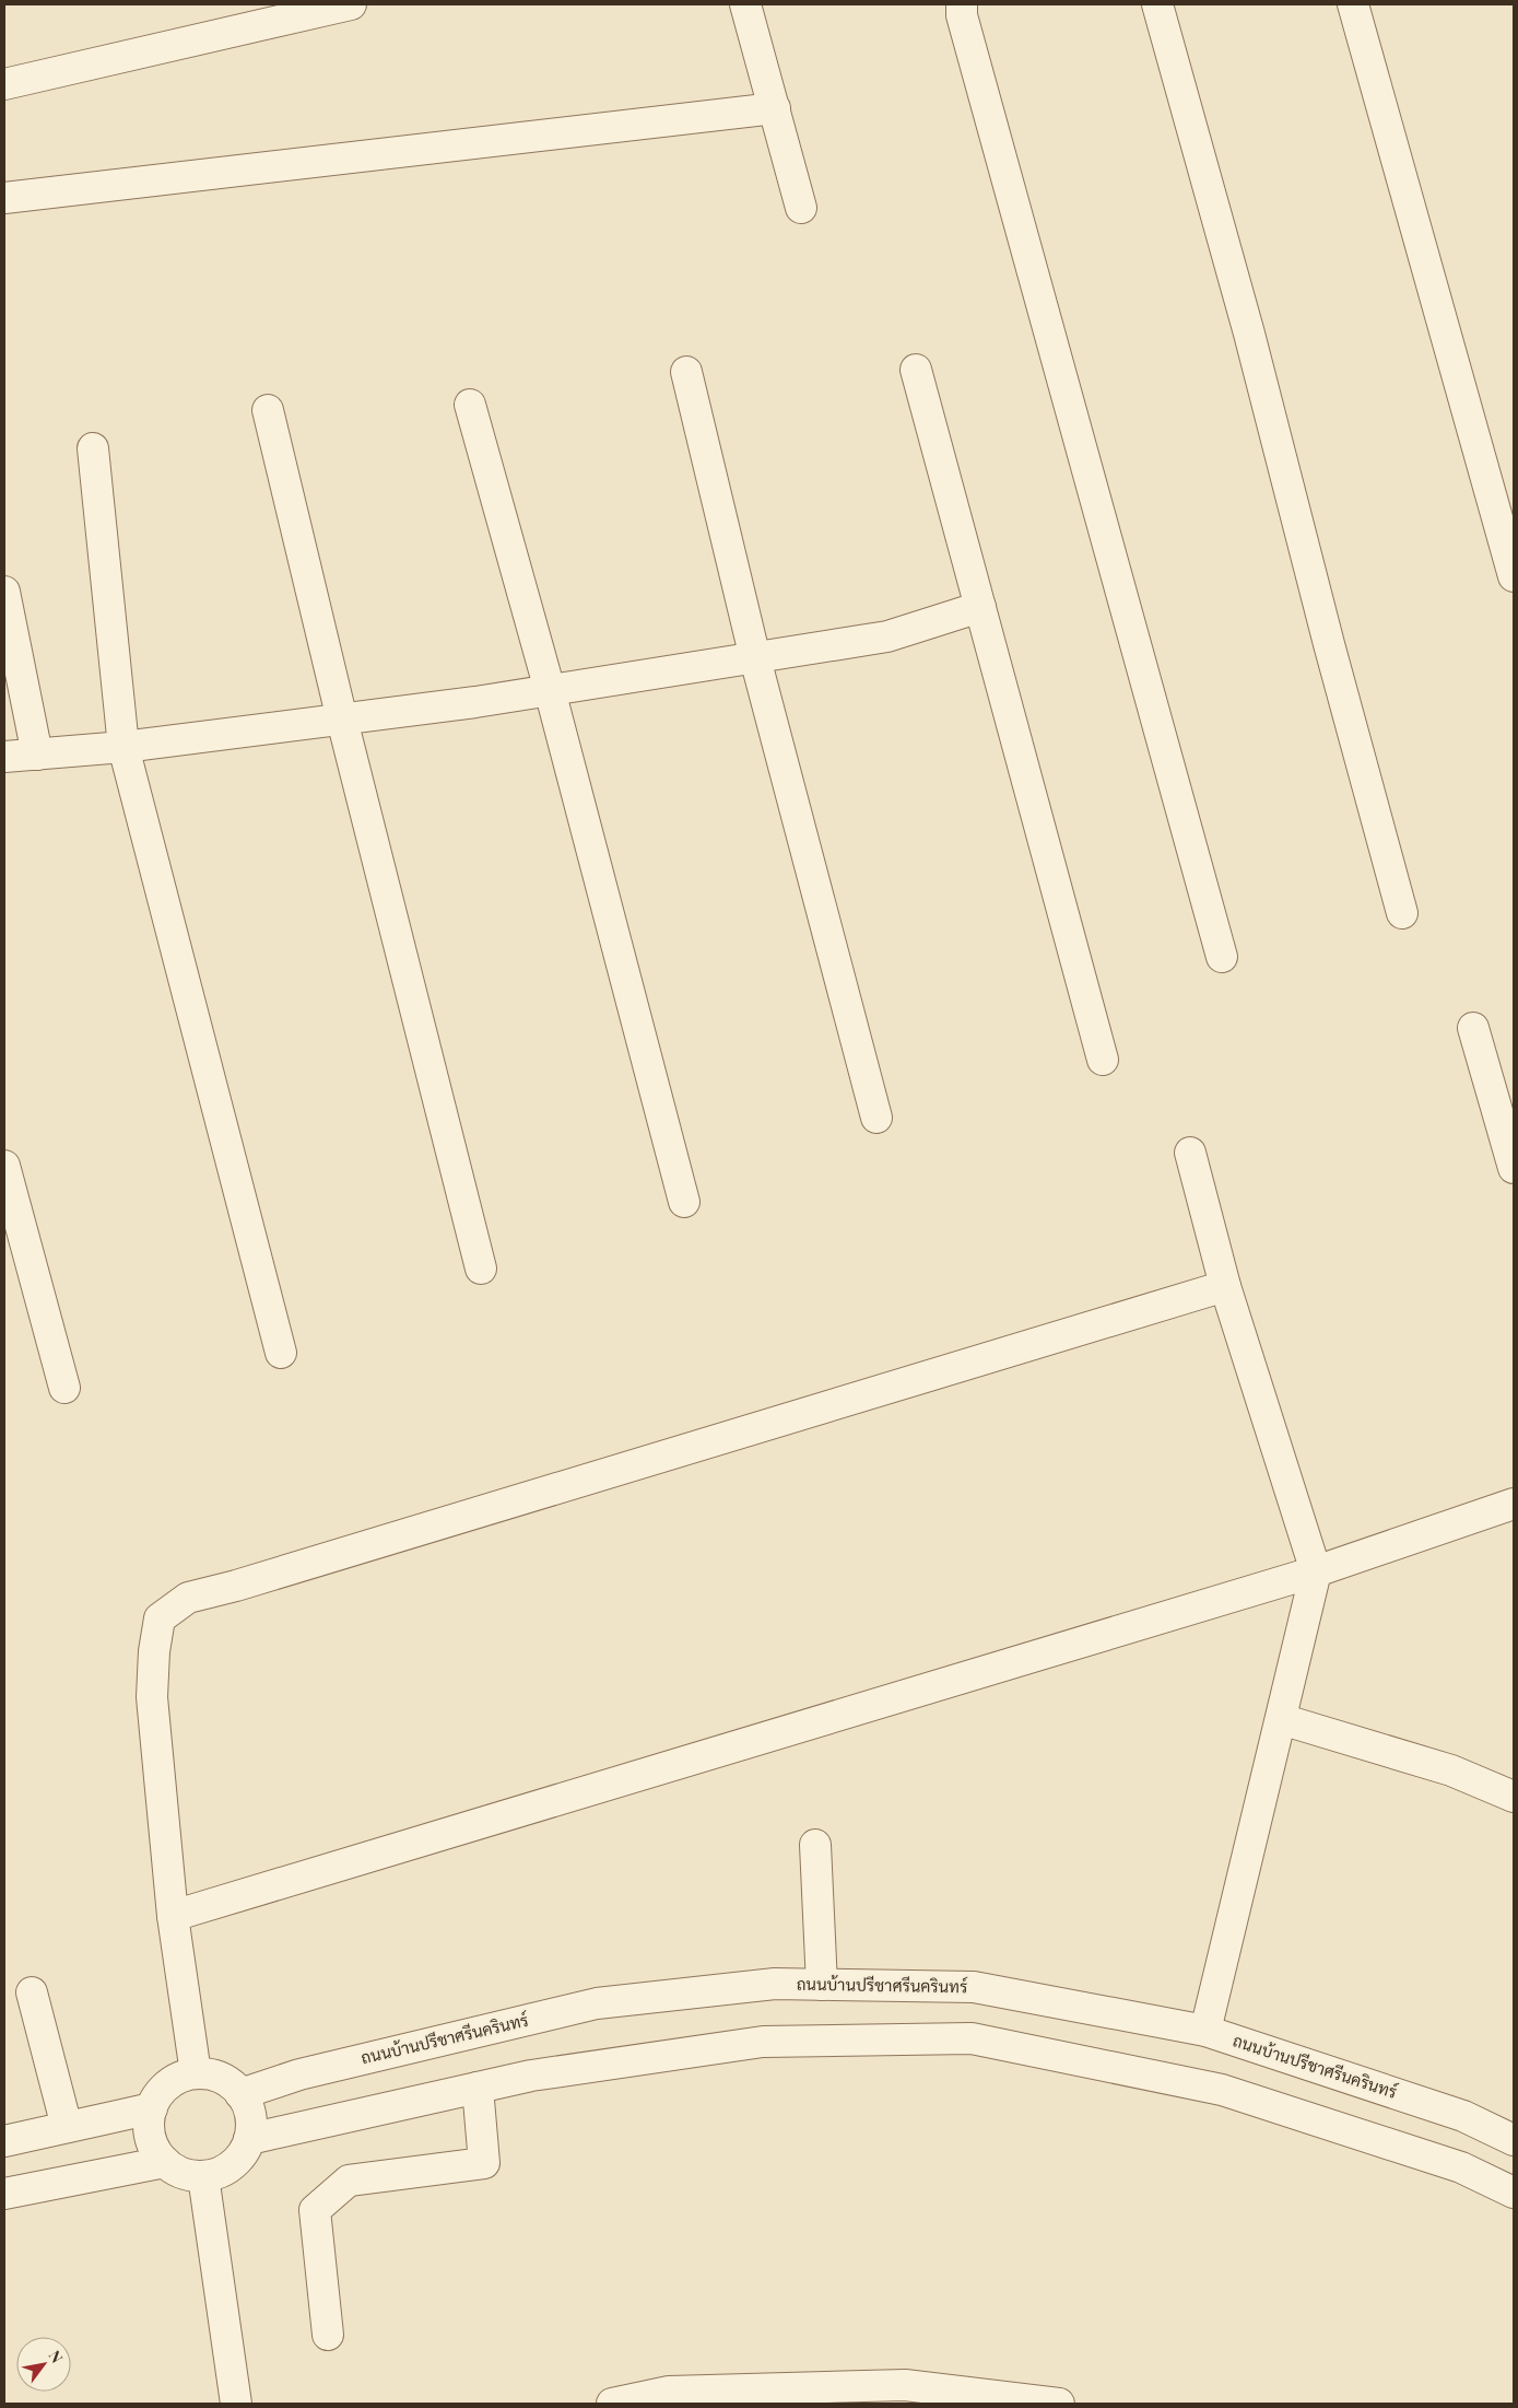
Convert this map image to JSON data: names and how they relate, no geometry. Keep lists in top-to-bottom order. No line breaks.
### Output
{"streets":{"street":["ถนนบ้านปรีชาศรีนครินทร์"]},"north":"top right"}
